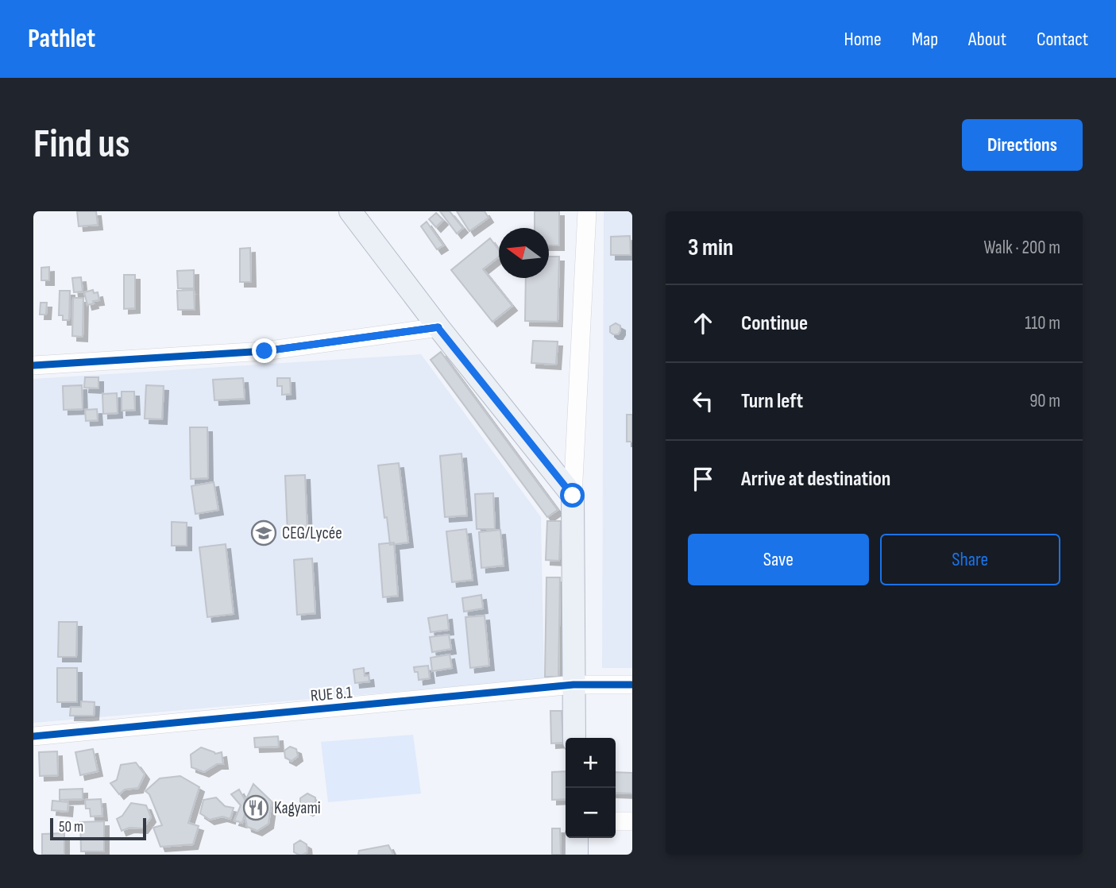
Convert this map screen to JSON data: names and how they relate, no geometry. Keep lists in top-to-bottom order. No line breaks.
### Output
{"streets":{"street":["RUE 8.1"]},"places":{"school or university":["CEG/Lycée"],"restaurant":["Kagyami"]},"scale_bar":"50 m","north":"left","page":{"header":"Pathlet","nav":["Home","Map","About","Contact"],"buttons":["Directions",["Save","Share"]],"title":"Find us","heading":["3 min","Walk · 200 m"],"list":[["Continue","110 m"],["Turn left","90 m"],"Arrive at destination"],"map_buttons":["+","−"],"scale":"50 m"}}
